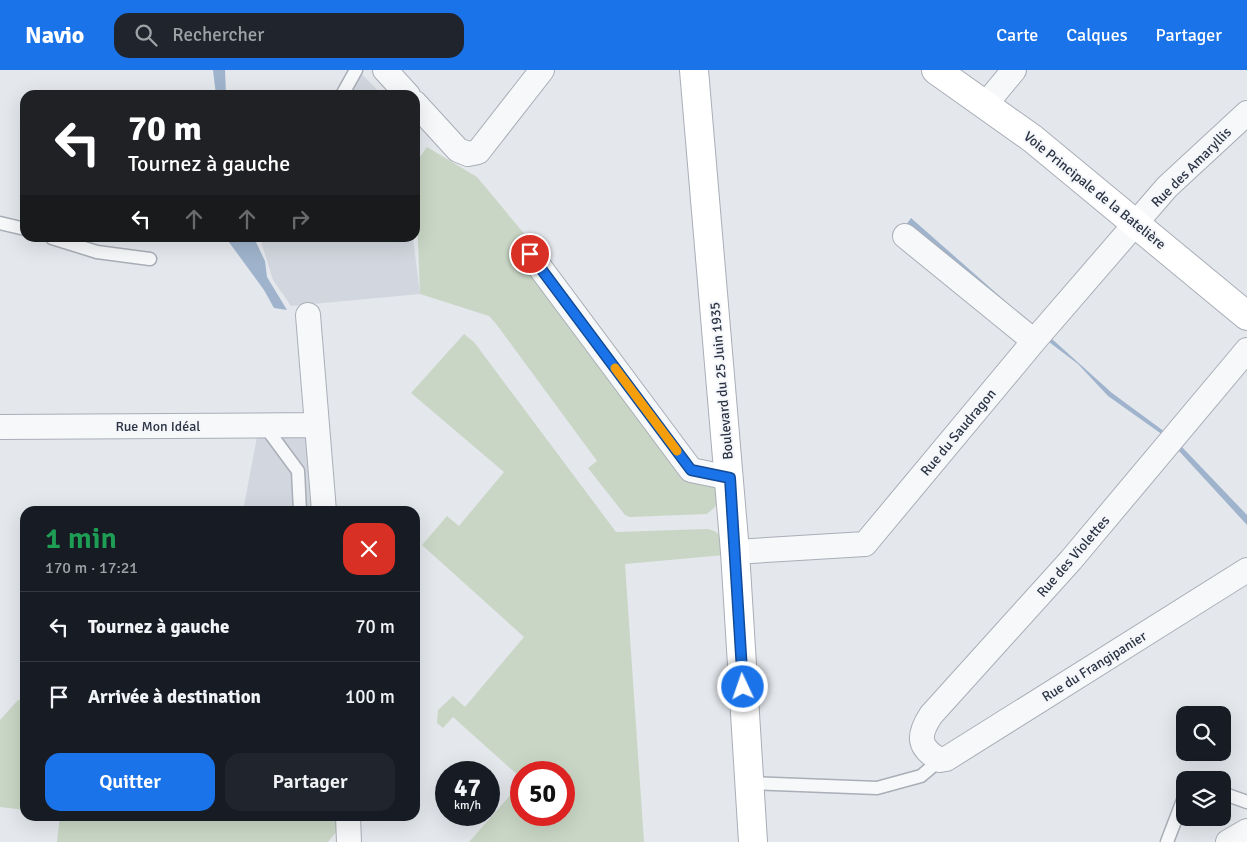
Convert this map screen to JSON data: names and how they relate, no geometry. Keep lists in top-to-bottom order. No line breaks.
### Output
{"streets":{"main road":["Voie Principale de la Batelière","Boulevard du 25 Juin 1935"],"street":["Rue des Amaryllis","Rue Mon Idéal","Rue du Saudragon","Rue des Violettes","Rue du Frangipanier"]},"crossings":[["Rue des Amaryllis","Voie Principale de la Batelière"],["Rue des Amaryllis","Rue du Saudragon"],["Voie Principale de la Batelière","Rue du Saudragon"],["Boulevard du 25 Juin 1935","Rue du Saudragon"],["Rue des Violettes","Rue du Frangipanier"]],"page":{"header":"Navio","search":"Rechercher","nav":["Carte","Calques","Partager"],"turn":["70 m","Tournez à gauche"],"heading":["1 min","170 m · 17:21"],"list":[{"name":"Tournez à gauche","value":"70 m"},{"name":"Arrivée à destination","value":"100 m"}],"buttons":["Quitter","Partager"],"speed":"47 km/h","limit":"50"}}
